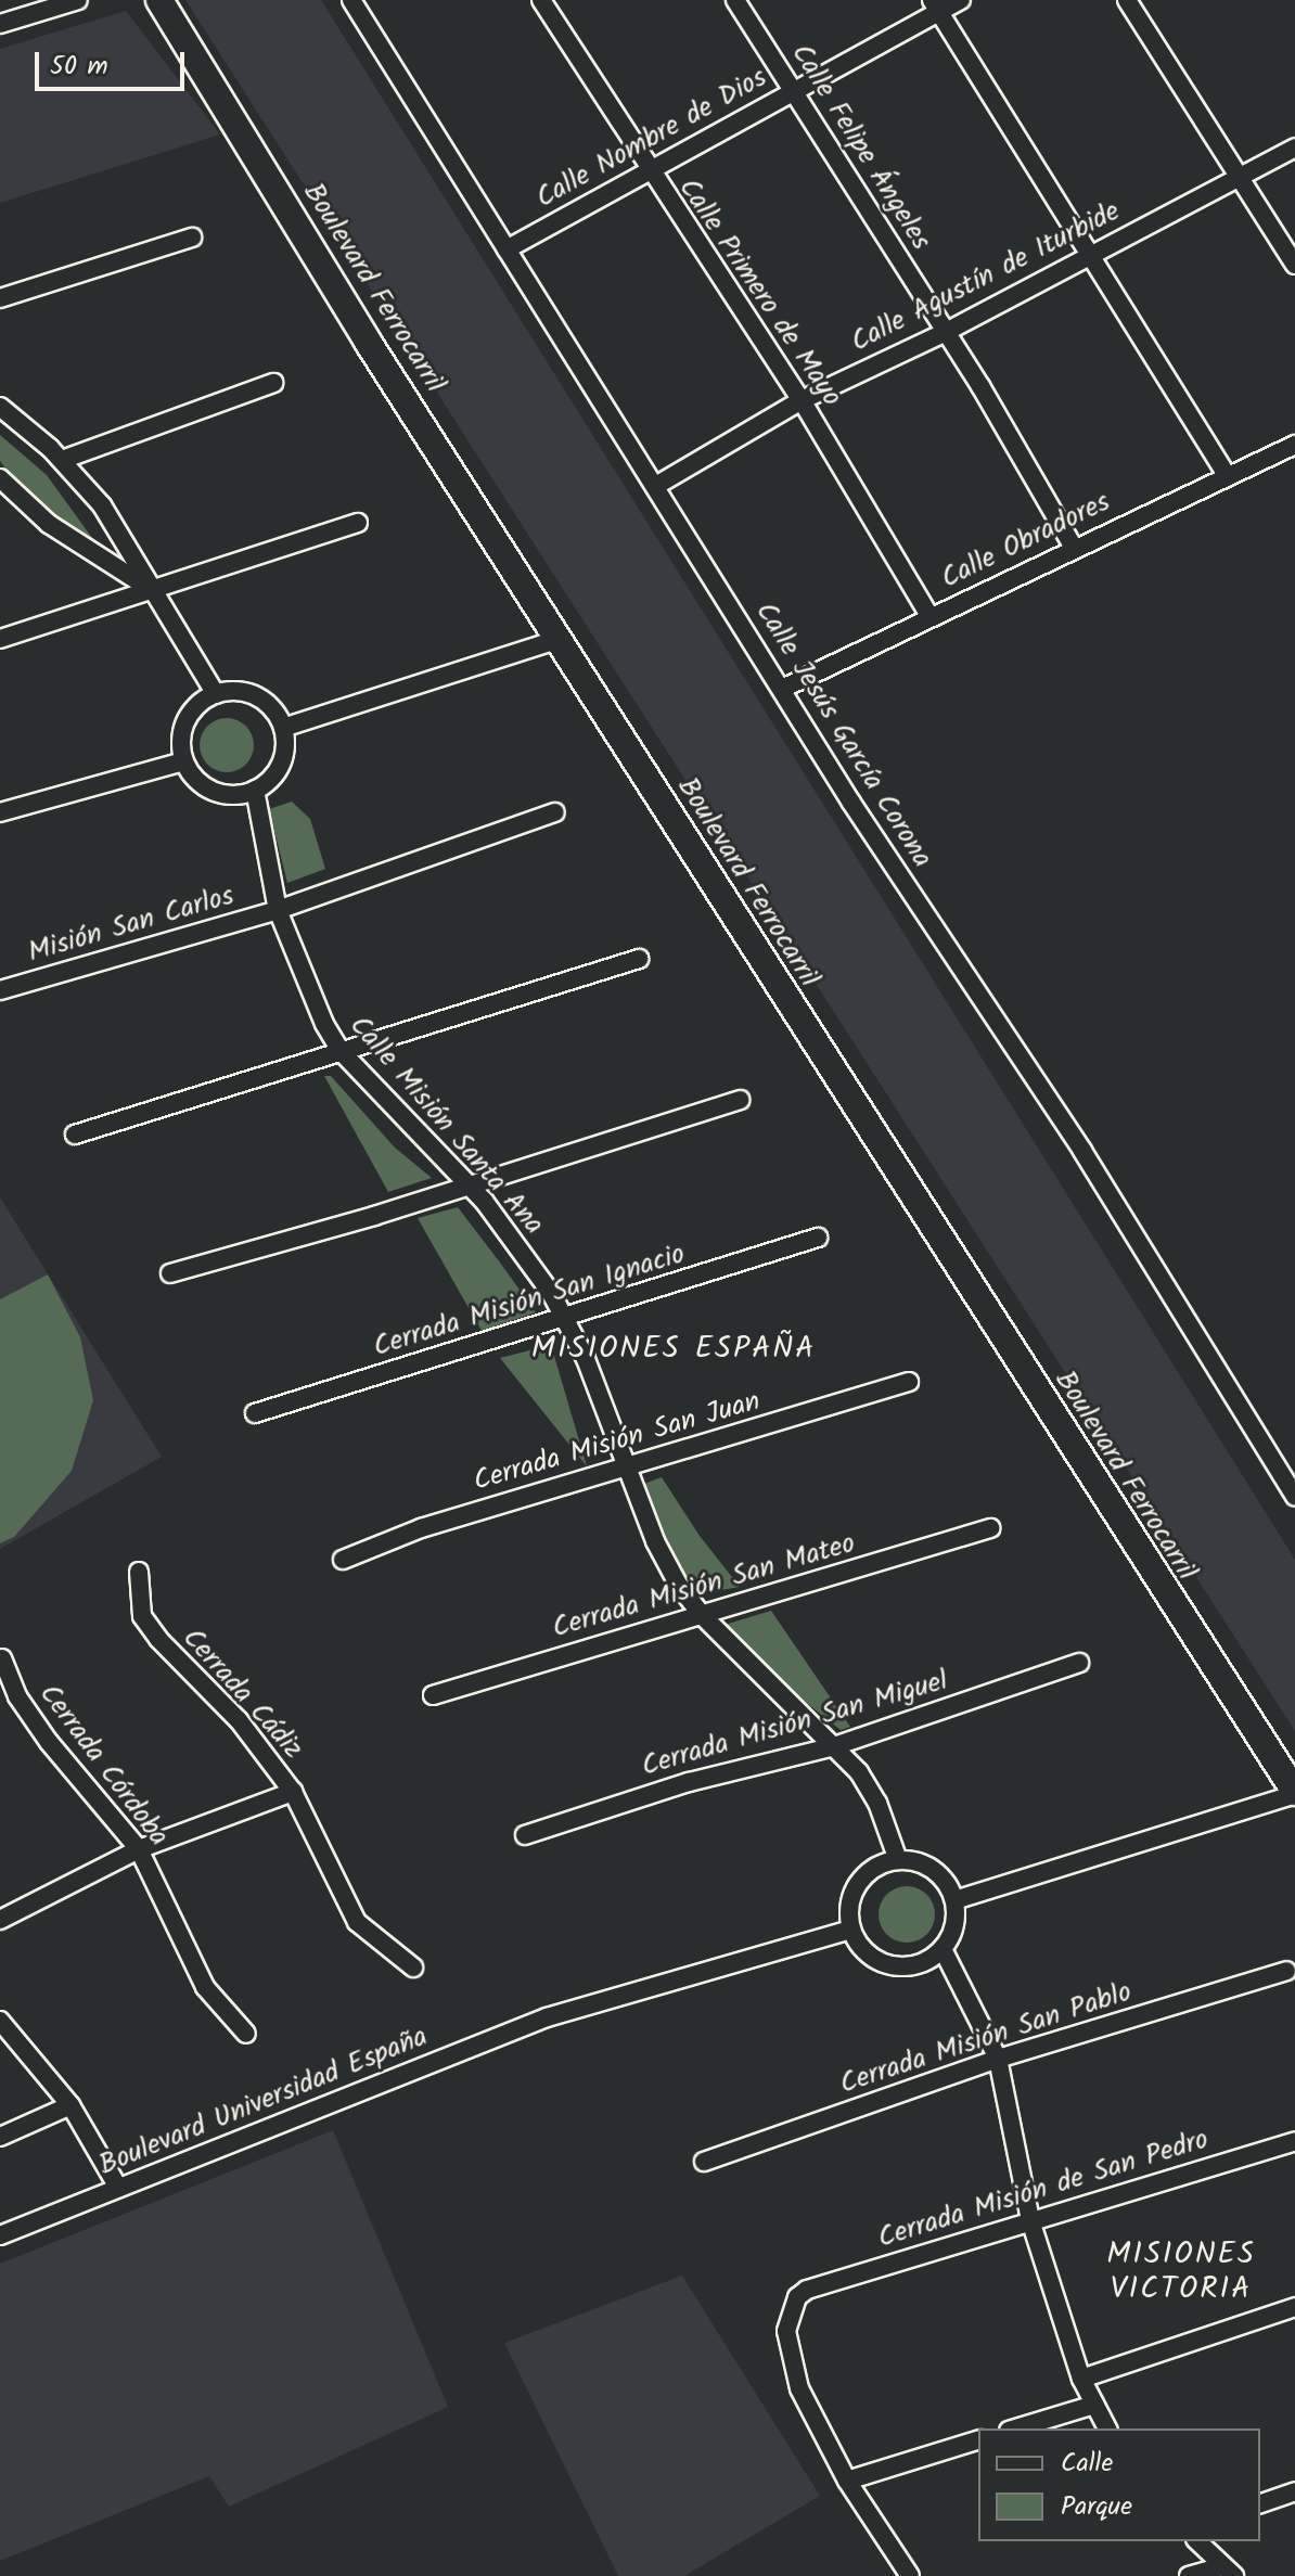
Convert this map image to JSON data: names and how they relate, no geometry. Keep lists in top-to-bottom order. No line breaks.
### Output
{"streets":{"main road":["Boulevard Ferrocarril"],"street":["Calle Nombre de Dios","Calle Felipe Ángeles","Calle Agustín de Iturbide","Calle Primero de Mayo","Calle Obradores","Calle Jesús García Corona","Misión San Carlos","Calle Misión Santa Ana","Cerrada Misión San Ignacio","Cerrada Misión San Juan","Cerrada Misión San Mateo","Cerrada Cádiz","Cerrada Misión San Miguel","Cerrada Córdoba","Cerrada Misión San Pablo","Boulevard Universidad España","Cerrada Misión de San Pedro"]},"crossings":[["Calle Nombre de Dios","Calle Felipe Ángeles"],["Calle Nombre de Dios","Calle Primero de Mayo"],["Calle Nombre de Dios","Calle Jesús García Corona"],["Calle Felipe Ángeles","Calle Agustín de Iturbide"],["Calle Felipe Ángeles","Calle Obradores"],["Calle Agustín de Iturbide","Calle Primero de Mayo"],["Calle Agustín de Iturbide","Calle Jesús García Corona"],["Calle Primero de Mayo","Calle Obradores"],["Calle Obradores","Calle Jesús García Corona"],["Misión San Carlos","Calle Misión Santa Ana"],["Calle Misión Santa Ana","Cerrada Misión San Ignacio"],["Calle Misión Santa Ana","Cerrada Misión San Juan"],["Calle Misión Santa Ana","Cerrada Misión San Mateo"],["Calle Misión Santa Ana","Cerrada Misión San Miguel"],["Calle Misión Santa Ana","Boulevard Universidad España"]],"districts":["MISIONES ESPAÑA","MISIONES VICTORIA"],"legend":["Calle","Parque"],"scale_bar":"50 m"}
